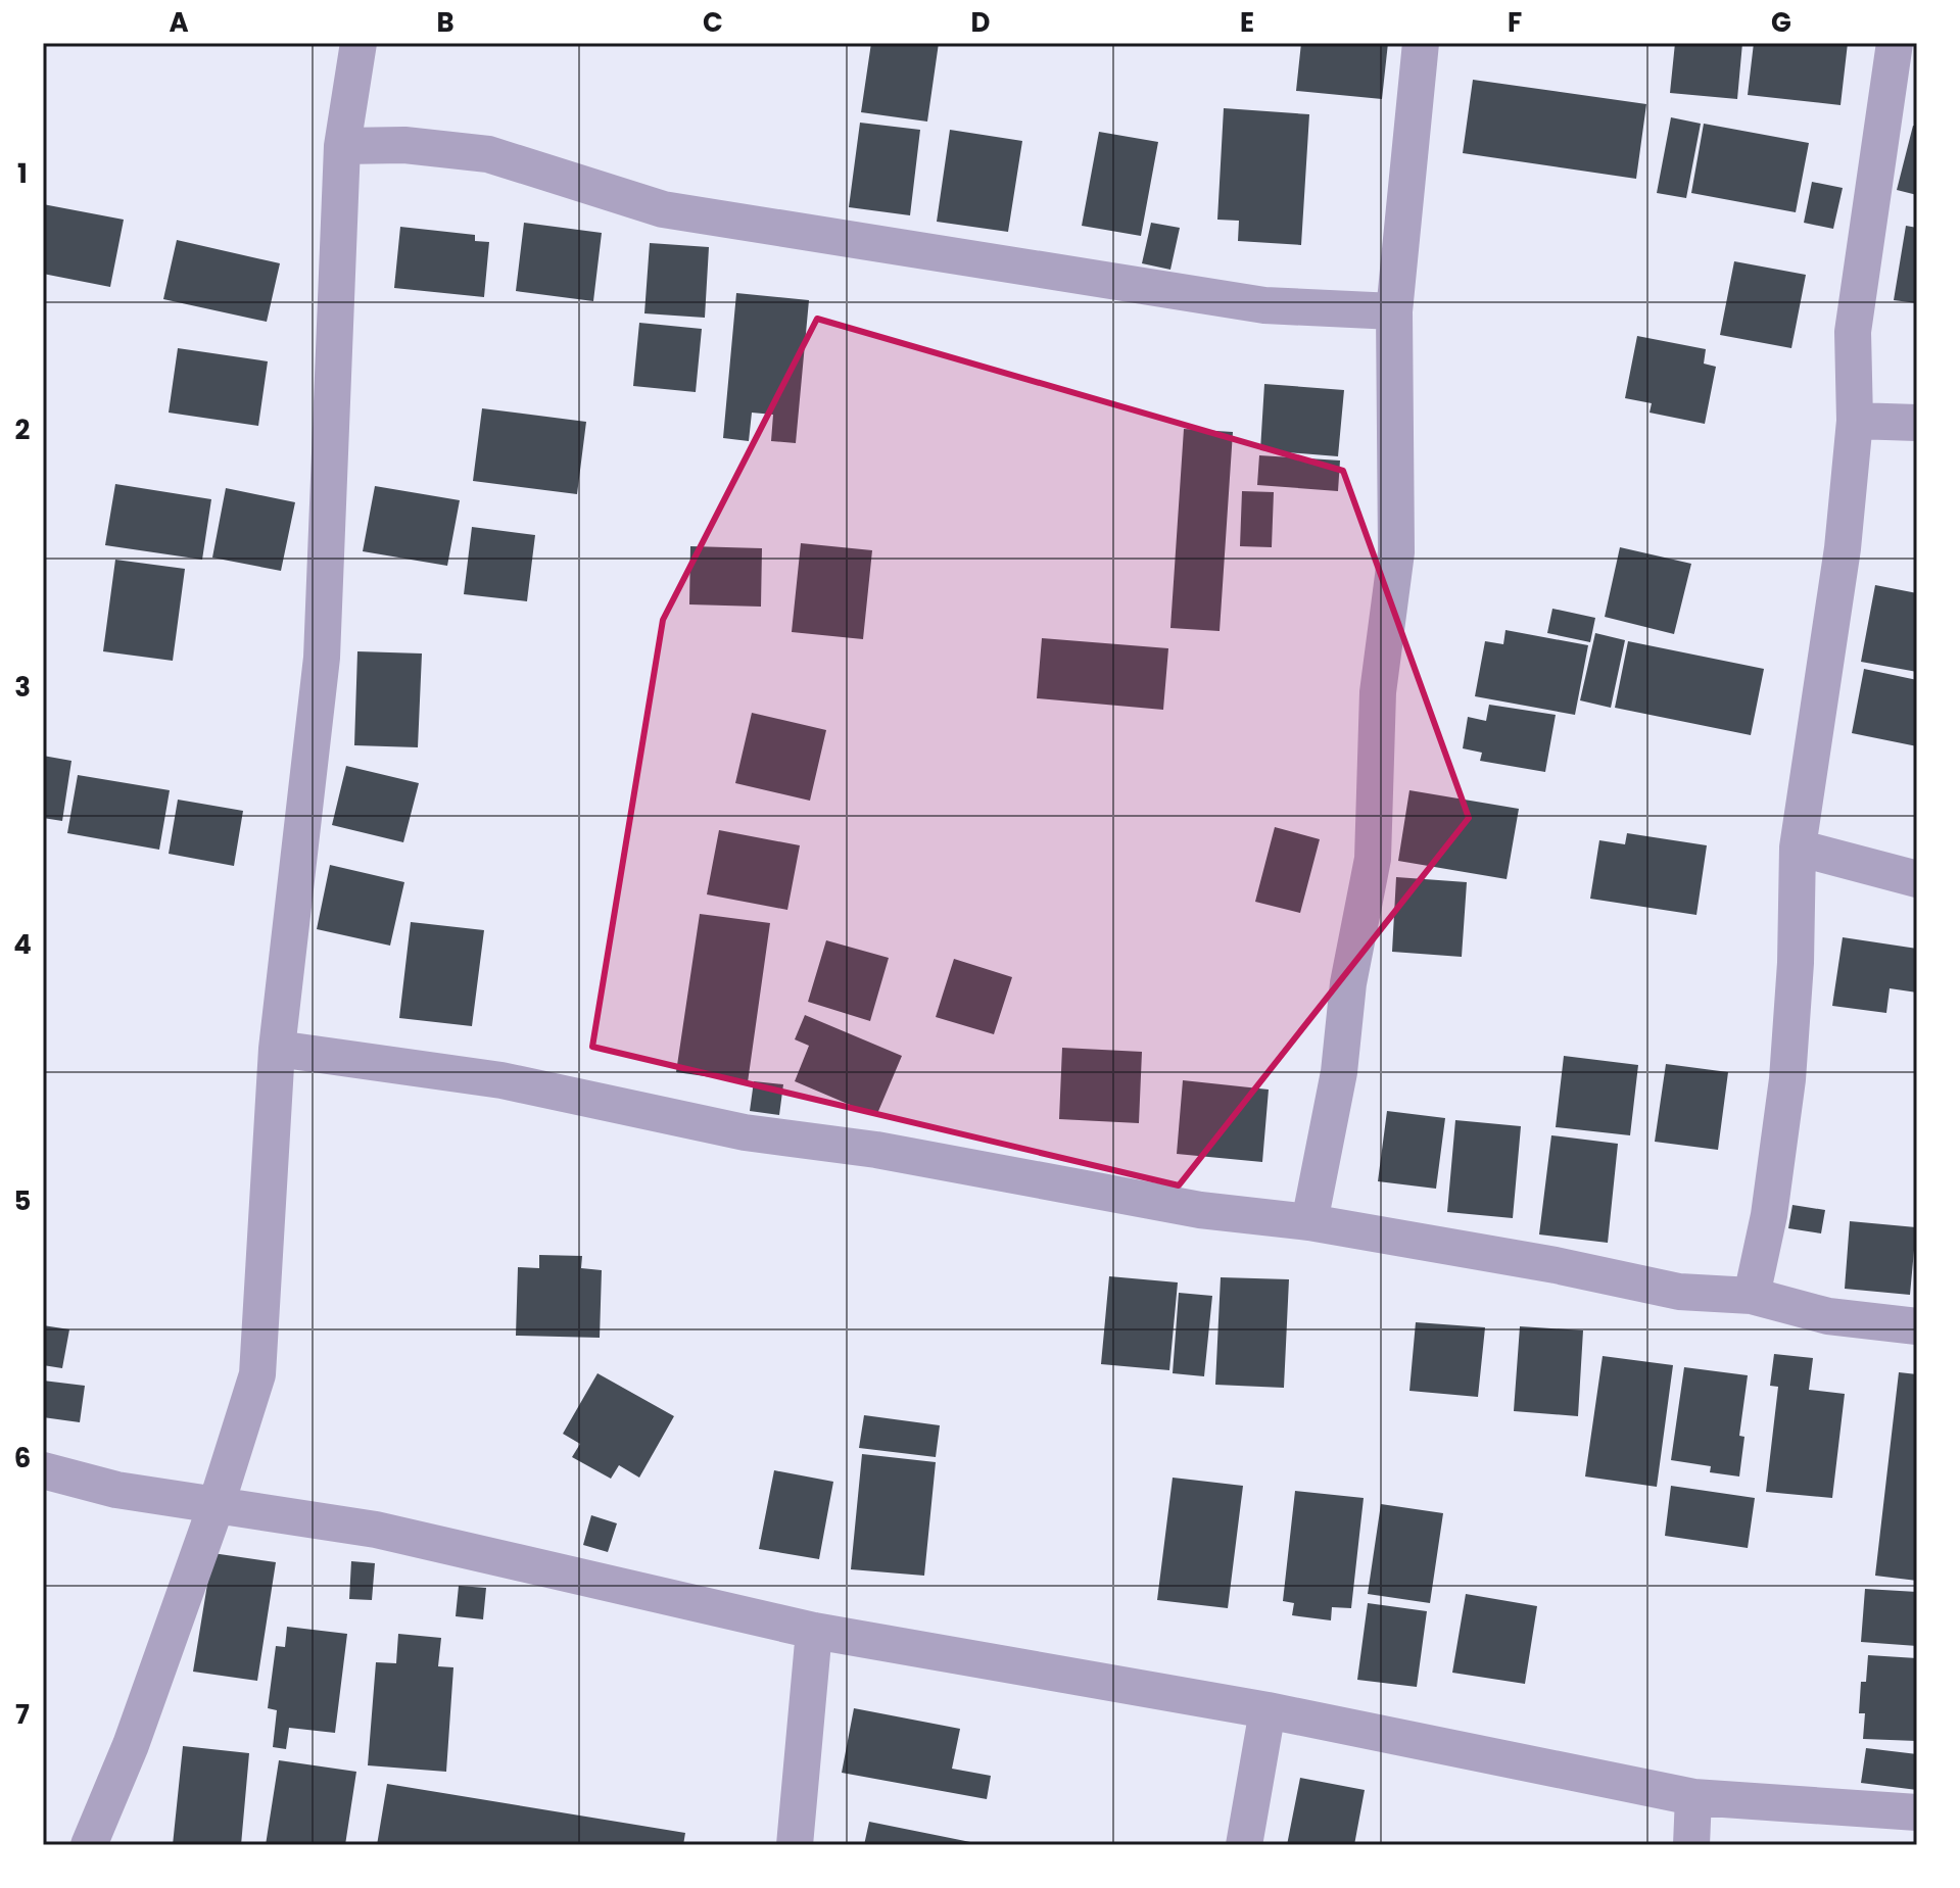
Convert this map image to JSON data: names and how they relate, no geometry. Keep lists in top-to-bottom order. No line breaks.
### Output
{"grid":{"columns":["A","B","C","D","E","F","G"],"rows":["1","2","3","4","5","6","7"]}}
